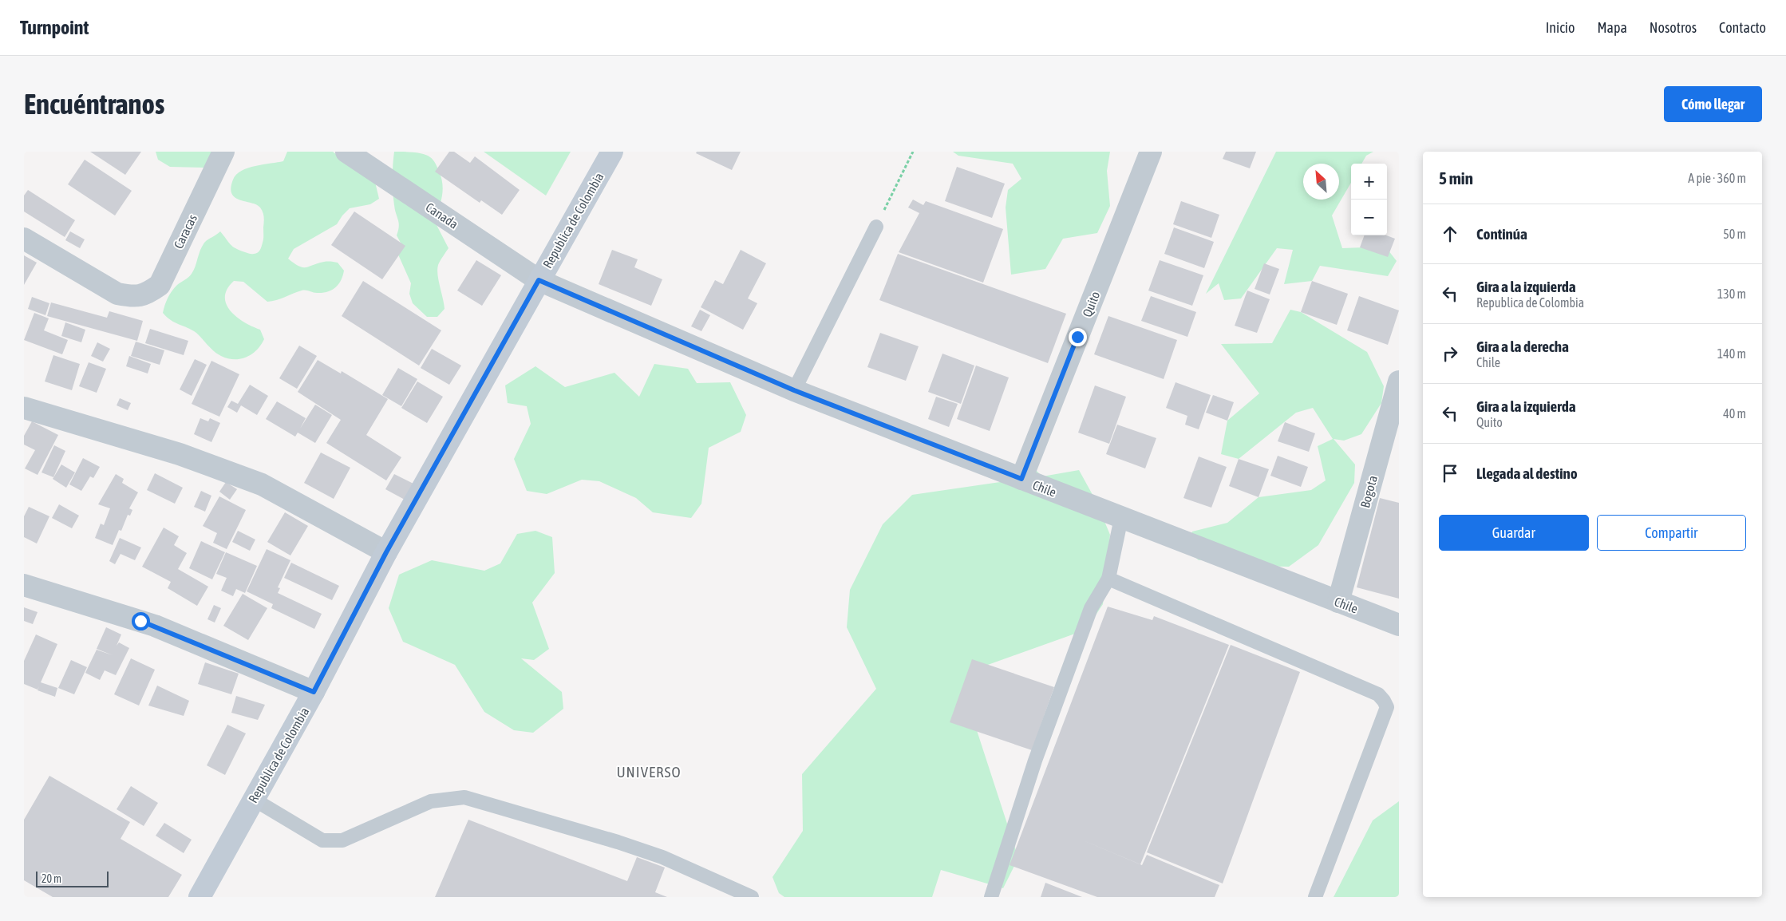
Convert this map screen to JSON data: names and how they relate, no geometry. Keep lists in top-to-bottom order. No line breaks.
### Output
{"streets":{"street":["Canada","Republica de Colombia","Caracas","Quito","Chile","Bogota"]},"crossings":[["Canada","Republica de Colombia"],["Canada","Chile"],["Republica de Colombia","Chile"],["Quito","Chile"],["Chile","Bogota"]],"districts":["UNIVERSO"],"scale_bar":"20 m","north":"top left","page":{"header":"Turnpoint","nav":["Inicio","Mapa","Nosotros","Contacto"],"buttons":["Cómo llegar",["Guardar","Compartir"]],"title":"Encuéntranos","heading":["5 min","A pie · 360 m"],"map_buttons":["+","−"],"list":[["Continúa","50 m"],["Gira a la izquierda","Republica de Colombia","130 m"],["Gira a la derecha","Chile","140 m"],["Gira a la izquierda","Quito","40 m"],"Llegada al destino"],"scale":"20 m"}}
